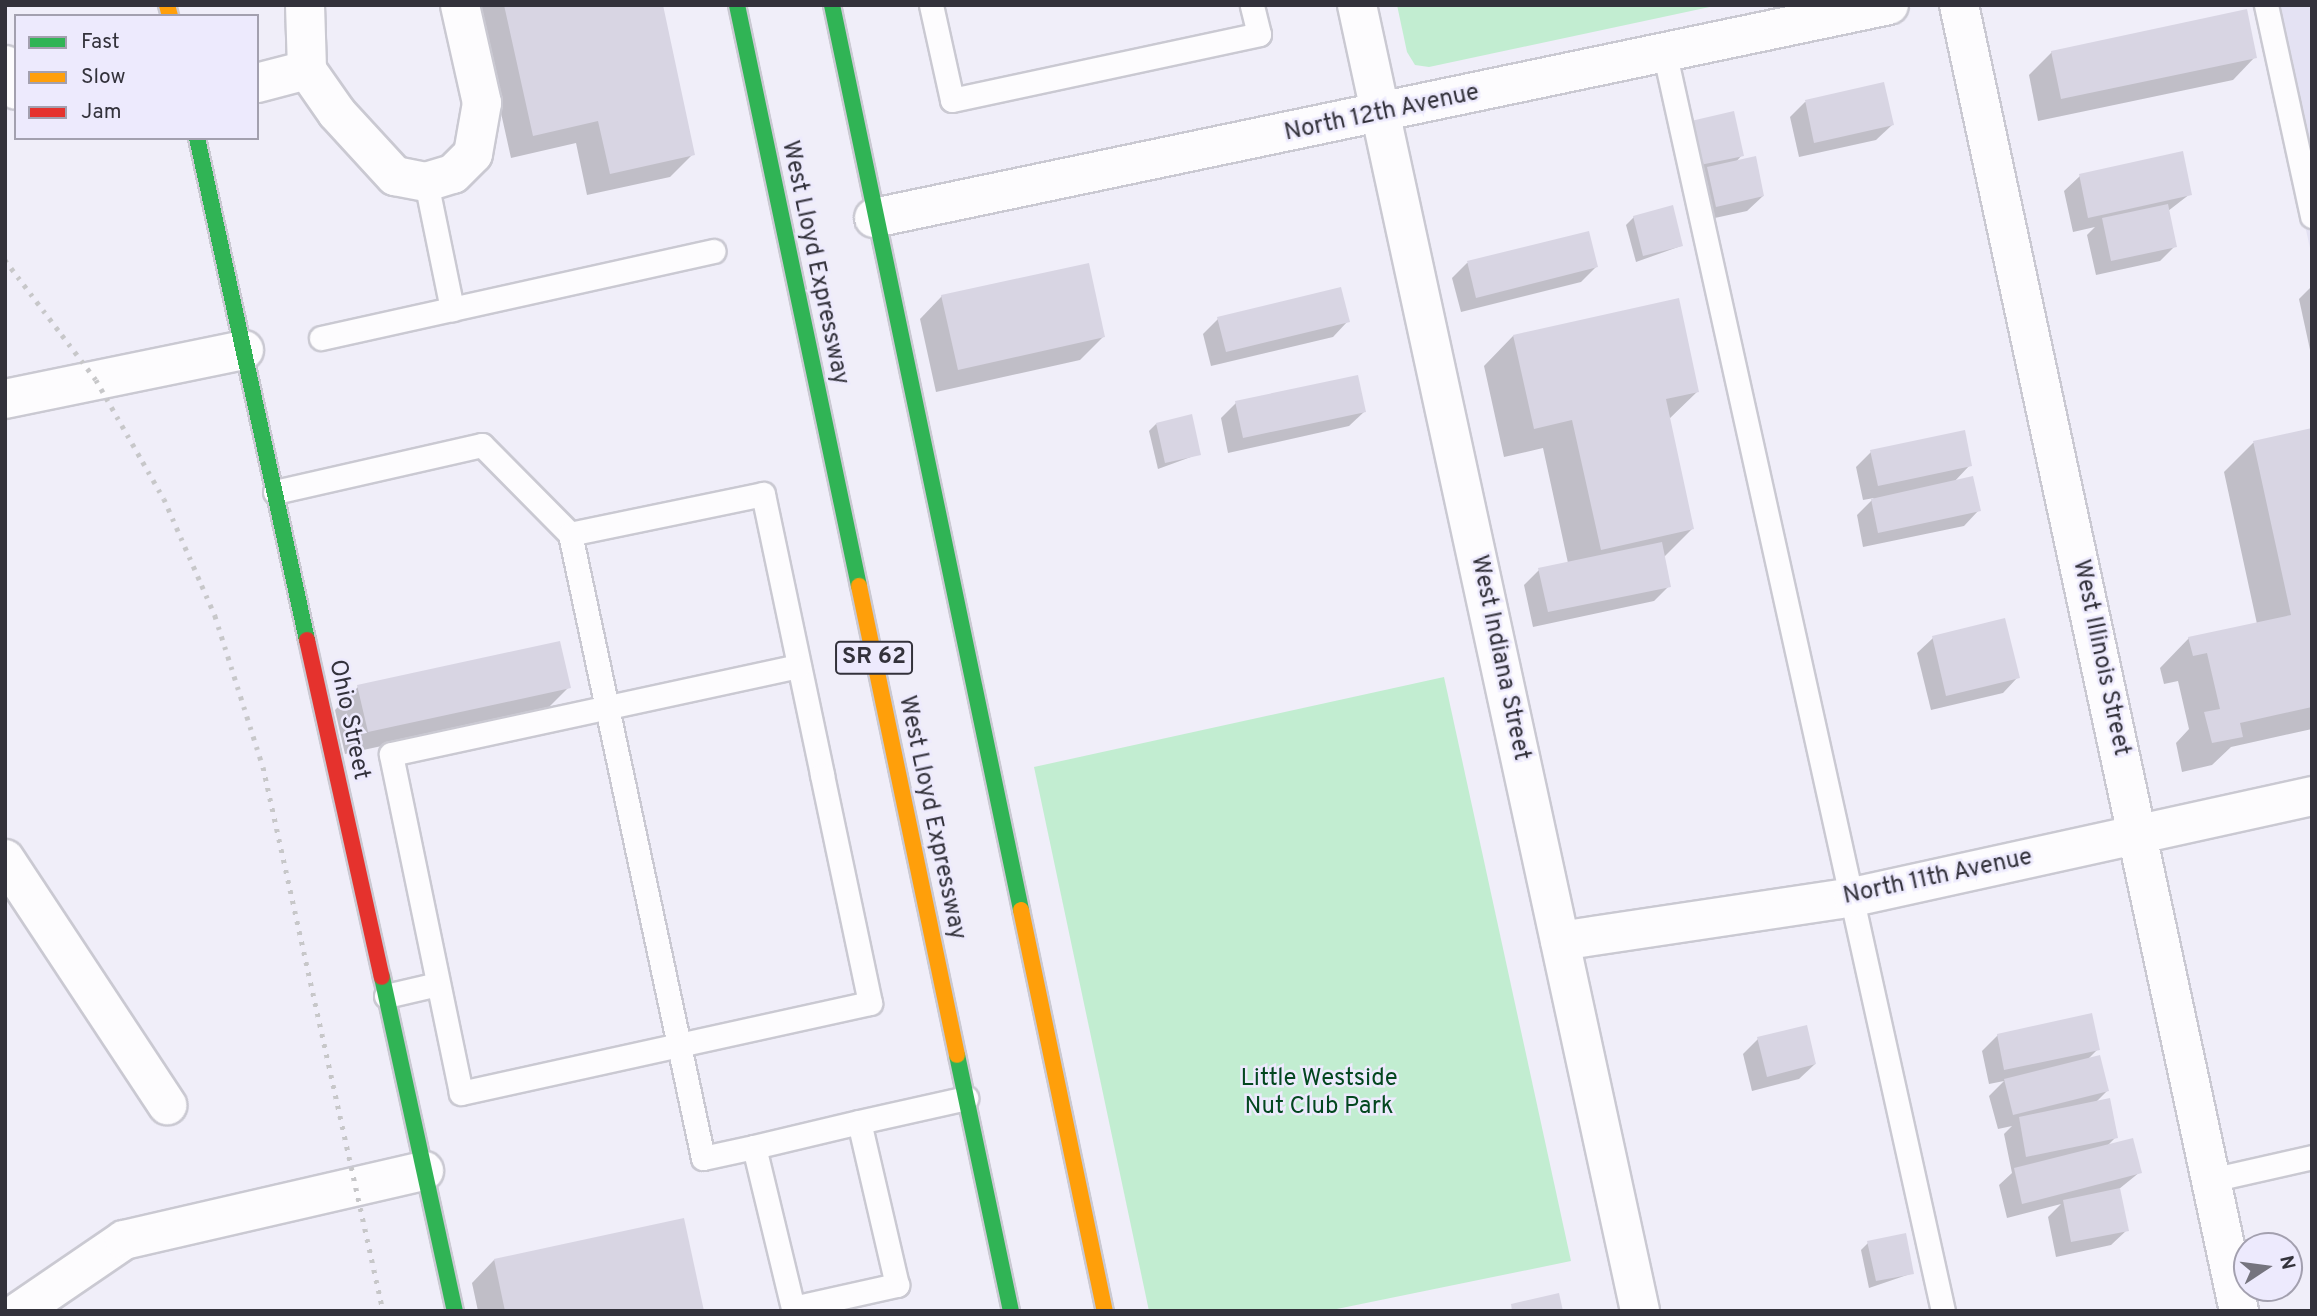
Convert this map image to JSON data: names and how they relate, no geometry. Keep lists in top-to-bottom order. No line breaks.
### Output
{"streets":{"main road":["West Lloyd Expressway","SR 62","Ohio Street"],"street":["North 12th Avenue","West Indiana Street","West Illinois Street","North 11th Avenue"]},"crossings":[["North 12th Avenue","West Indiana Street"],["West Indiana Street","North 11th Avenue"],["West Illinois Street","North 11th Avenue"]],"parks":["Little Westside Nut Club Park"],"legend":["Fast","Slow","Jam"],"north":"right"}
